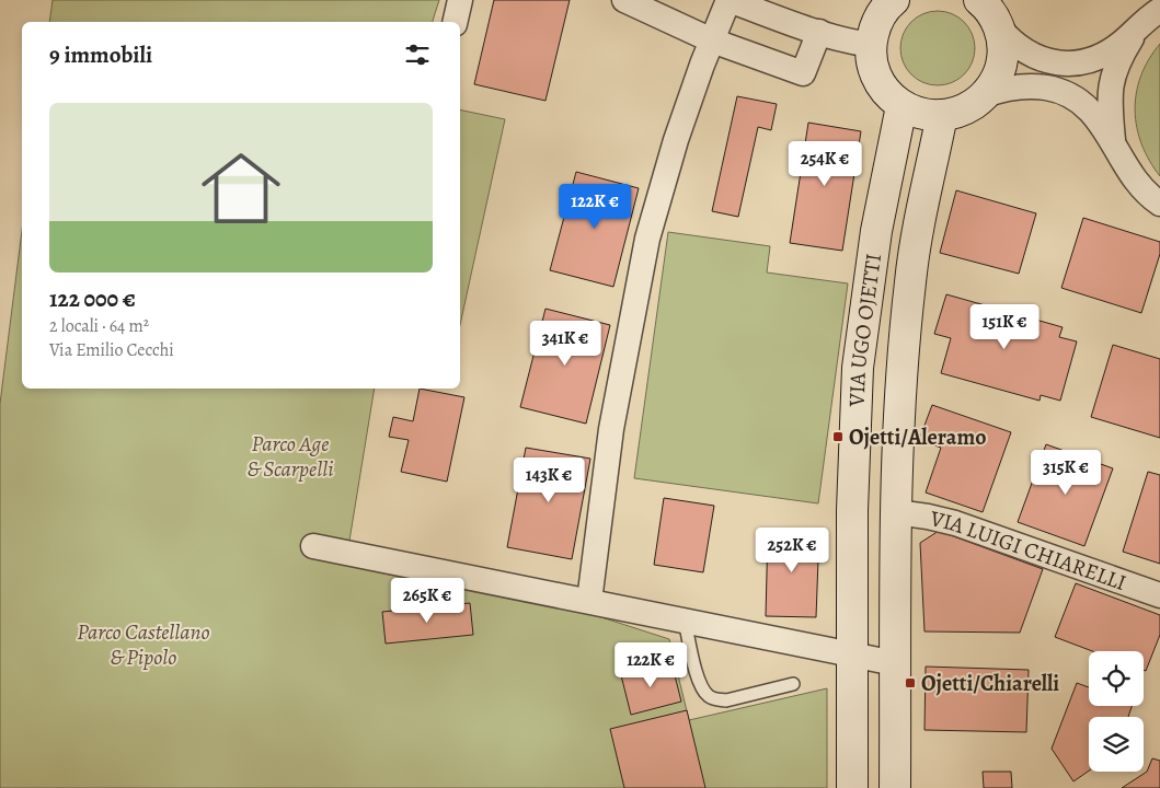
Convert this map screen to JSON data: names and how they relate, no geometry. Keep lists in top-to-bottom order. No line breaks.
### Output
{"streets":{"main road":["VIA UGO OJETTI"],"street":["VIA LUIGI CHIARELLI"]},"crossings":[["VIA UGO OJETTI","VIA LUIGI CHIARELLI"]],"parks":["Parco Age & Scarpelli","Parco Castellano & Pipolo"],"places":{"transit":["Ojetti/Aleramo","Ojetti/Chiarelli"]},"page":{"heading":"9 immobili","list":[{"name":"122 000 €","note":"2 locali · 64 m² · Via Emilio Cecchi"}],"price":["254K €","122K €","151K €","341K €","315K €","143K €","252K €","265K €","122K €"]}}
